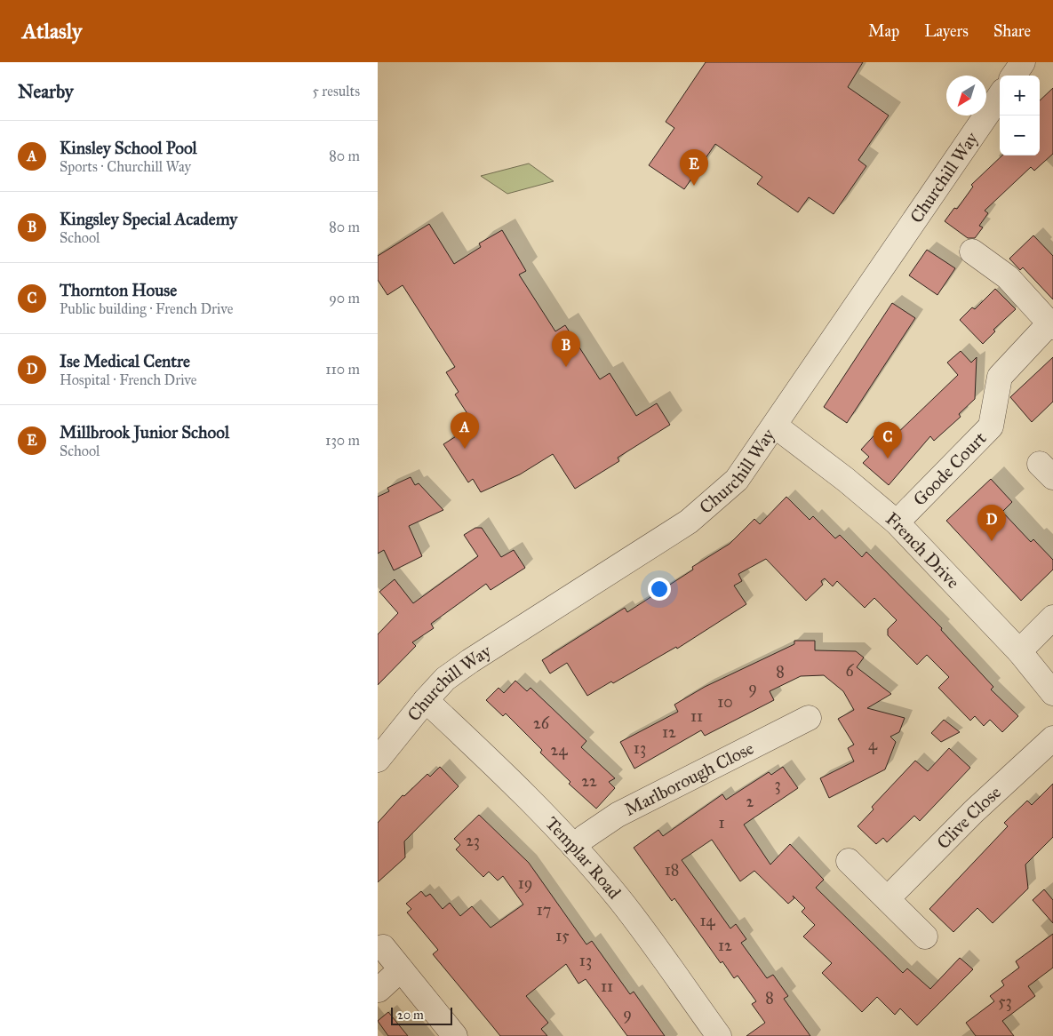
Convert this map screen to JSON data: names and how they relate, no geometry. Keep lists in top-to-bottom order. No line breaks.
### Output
{"streets":{"street":["Churchill Way","Goode Court","French Drive","Marlborough Close","Clive Close","Templar Road"]},"crossings":[["Churchill Way","French Drive"],["Churchill Way","Templar Road"],["Goode Court","French Drive"],["Marlborough Close","Templar Road"]],"house_numbers":["6","8","9","10","11","26","12","4","13","24","22","3","2","1","23","18","19","17","14","15","12","13","11","8","53","9"],"scale_bar":"20 m","north":"bottom left","page":{"header":"Atlasly","nav":["Map","Layers","Share"],"heading":["Nearby","5 results"],"map_buttons":["+","−"],"list":[{"mark":"A","name":"Kinsley School Pool","note":"Sports · Churchill Way","value":"80 m"},{"mark":"B","name":"Kingsley Special Academy","note":"School","value":"80 m"},{"mark":"C","name":"Thornton House","note":"Public building · French Drive","value":"90 m"},{"mark":"D","name":"Ise Medical Centre","note":"Hospital · French Drive","value":"110 m"},{"mark":"E","name":"Millbrook Junior School","note":"School","value":"130 m"}],"pins":["E","B","A","C","D"],"scale":"20 m"}}
